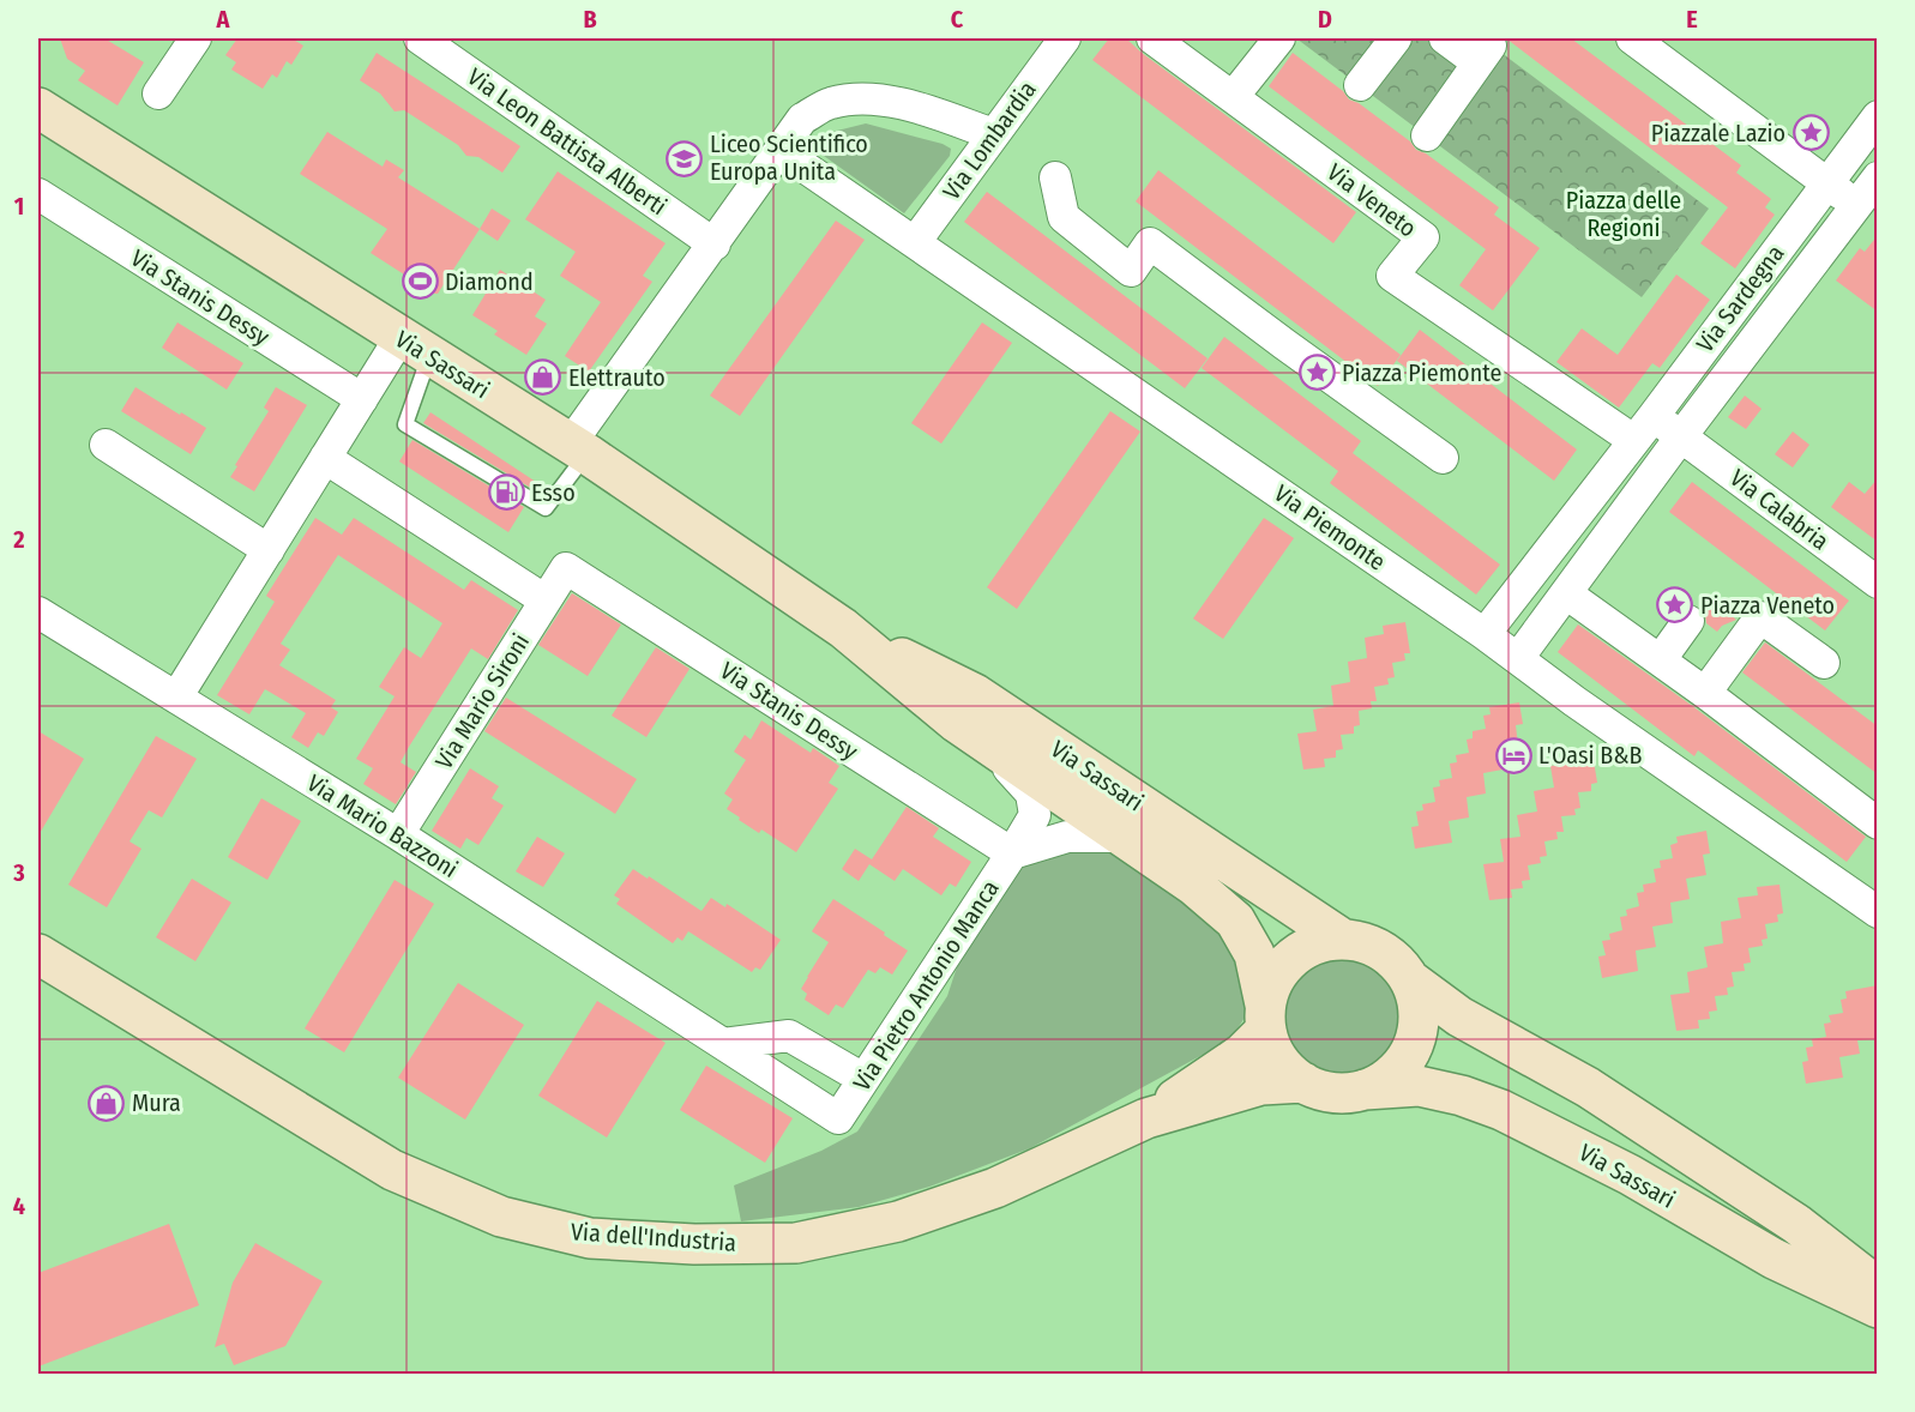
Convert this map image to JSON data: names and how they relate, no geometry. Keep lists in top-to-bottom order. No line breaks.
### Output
{"streets":{"main road":["Via Sassari","Via dell'Industria"],"street":["Via Lombardia","Via Leon Battista Alberti","Via Veneto","Via Stanis Dessy","Via Sardegna","Via Calabria","Via Piemonte","Via Mario Sironi","Via Mario Bazzoni","Via Pietro Antonio Manca"]},"crossings":[["Via Lombardia","Via Piemonte"],["Via Veneto","Via Sardegna"],["Via Stanis Dessy","Via Mario Sironi"],["Via Stanis Dessy","Via Pietro Antonio Manca"],["Via Sardegna","Via Calabria"],["Via Sardegna","Via Piemonte"],["Via Sassari","Via Pietro Antonio Manca"],["Via Sassari","Via dell'Industria"],["Via Mario Sironi","Via Mario Bazzoni"],["Via Mario Bazzoni","Via Pietro Antonio Manca"]],"parks":["Piazza delle Regioni"],"places":{"place":["Piazzale Lazio","Piazza Piemonte","Piazza Veneto"],"school or university":["Liceo Scientifico Europa Unita"],"sports":["Diamond"],"shop":["Elettrauto","Mura"],"fuel station":["Esso"],"hotel":["L'Oasi B&B"]},"grid":{"columns":["A","B","C","D","E"],"rows":["1","2","3","4"]}}
